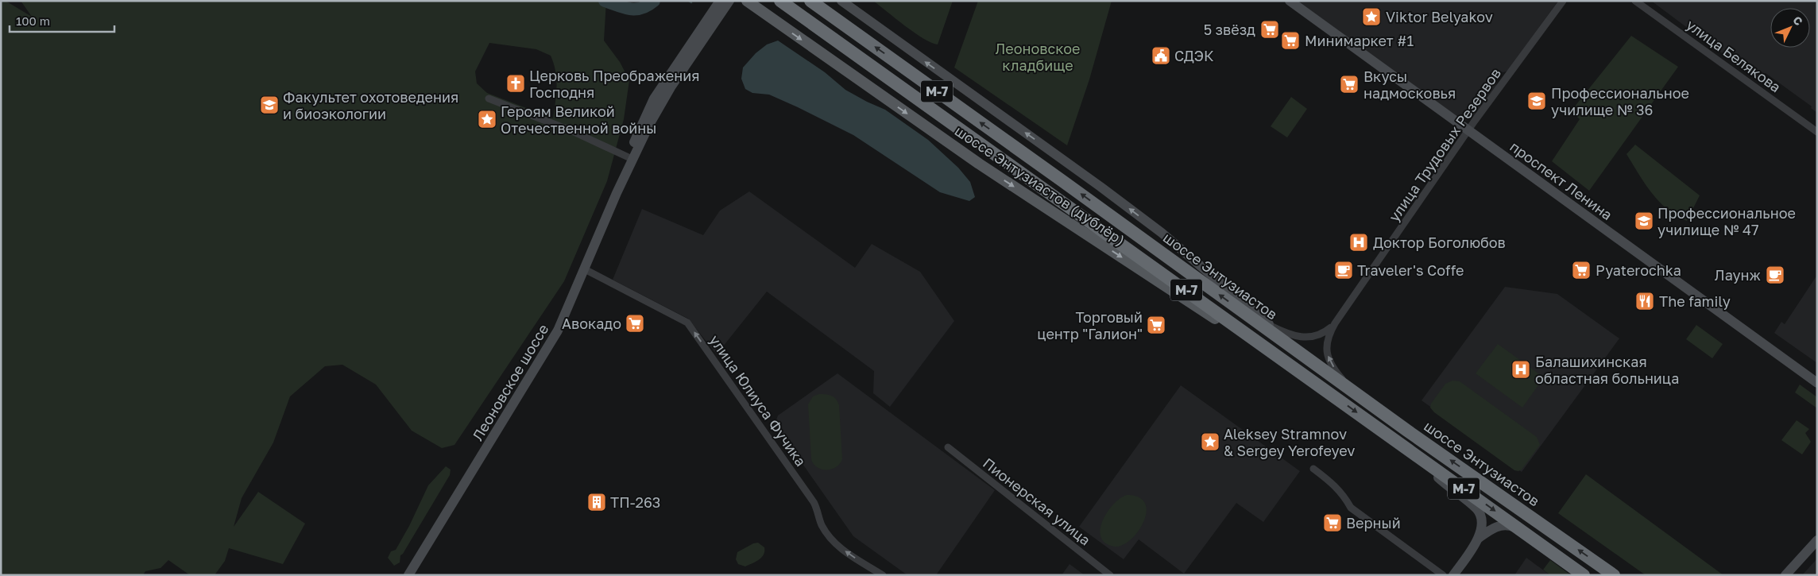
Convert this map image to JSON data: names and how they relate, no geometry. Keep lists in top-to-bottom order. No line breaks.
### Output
{"streets":{"highway":["М-7","шоссе Энтузиастов"],"main road":["проспект Ленина","шоссе Энтузиастов (дублёр)","Леоновское шоссе"],"street":["улица Белякова","улица Трудовых Резервов","улица Юлиуса Фучика","Пионерская улица"]},"crossings":[["М-7","шоссе Энтузиастов (дублёр)"],["улица Трудовых Резервов","проспект Ленина"],["улица Трудовых Резервов","шоссе Энтузиастов"],["Леоновское шоссе","улица Юлиуса Фучика"]],"one_way":["улица Юлиуса Фучика"],"parks":["Леоновское кладбище"],"places":{"place":["Viktor Belyakov","Героям Великой Отечественной войны","Aleksey Stramnov & Sergey Yerofeyev"],"supermarket":["5 звёзд","Минимаркет #1","Вкусы надмосковья","Pyaterochka","Авокадо","Торговый центр \"Галион\"","Верный"],"public building":["СДЭК"],"church":["Церковь Преображения Господня"],"school or university":["Профессиональное училище № 36","Факультет охотоведения и биоэкологии","Профессиональное училище № 47"],"hospital":["Доктор Боголюбов","Балашихинская областная больница"],"cafe":["Traveler's Coffe","Лаунж"],"restaurant":["The family"],"building":["ТП-263"]},"scale_bar":"100 m","north":"top right"}
